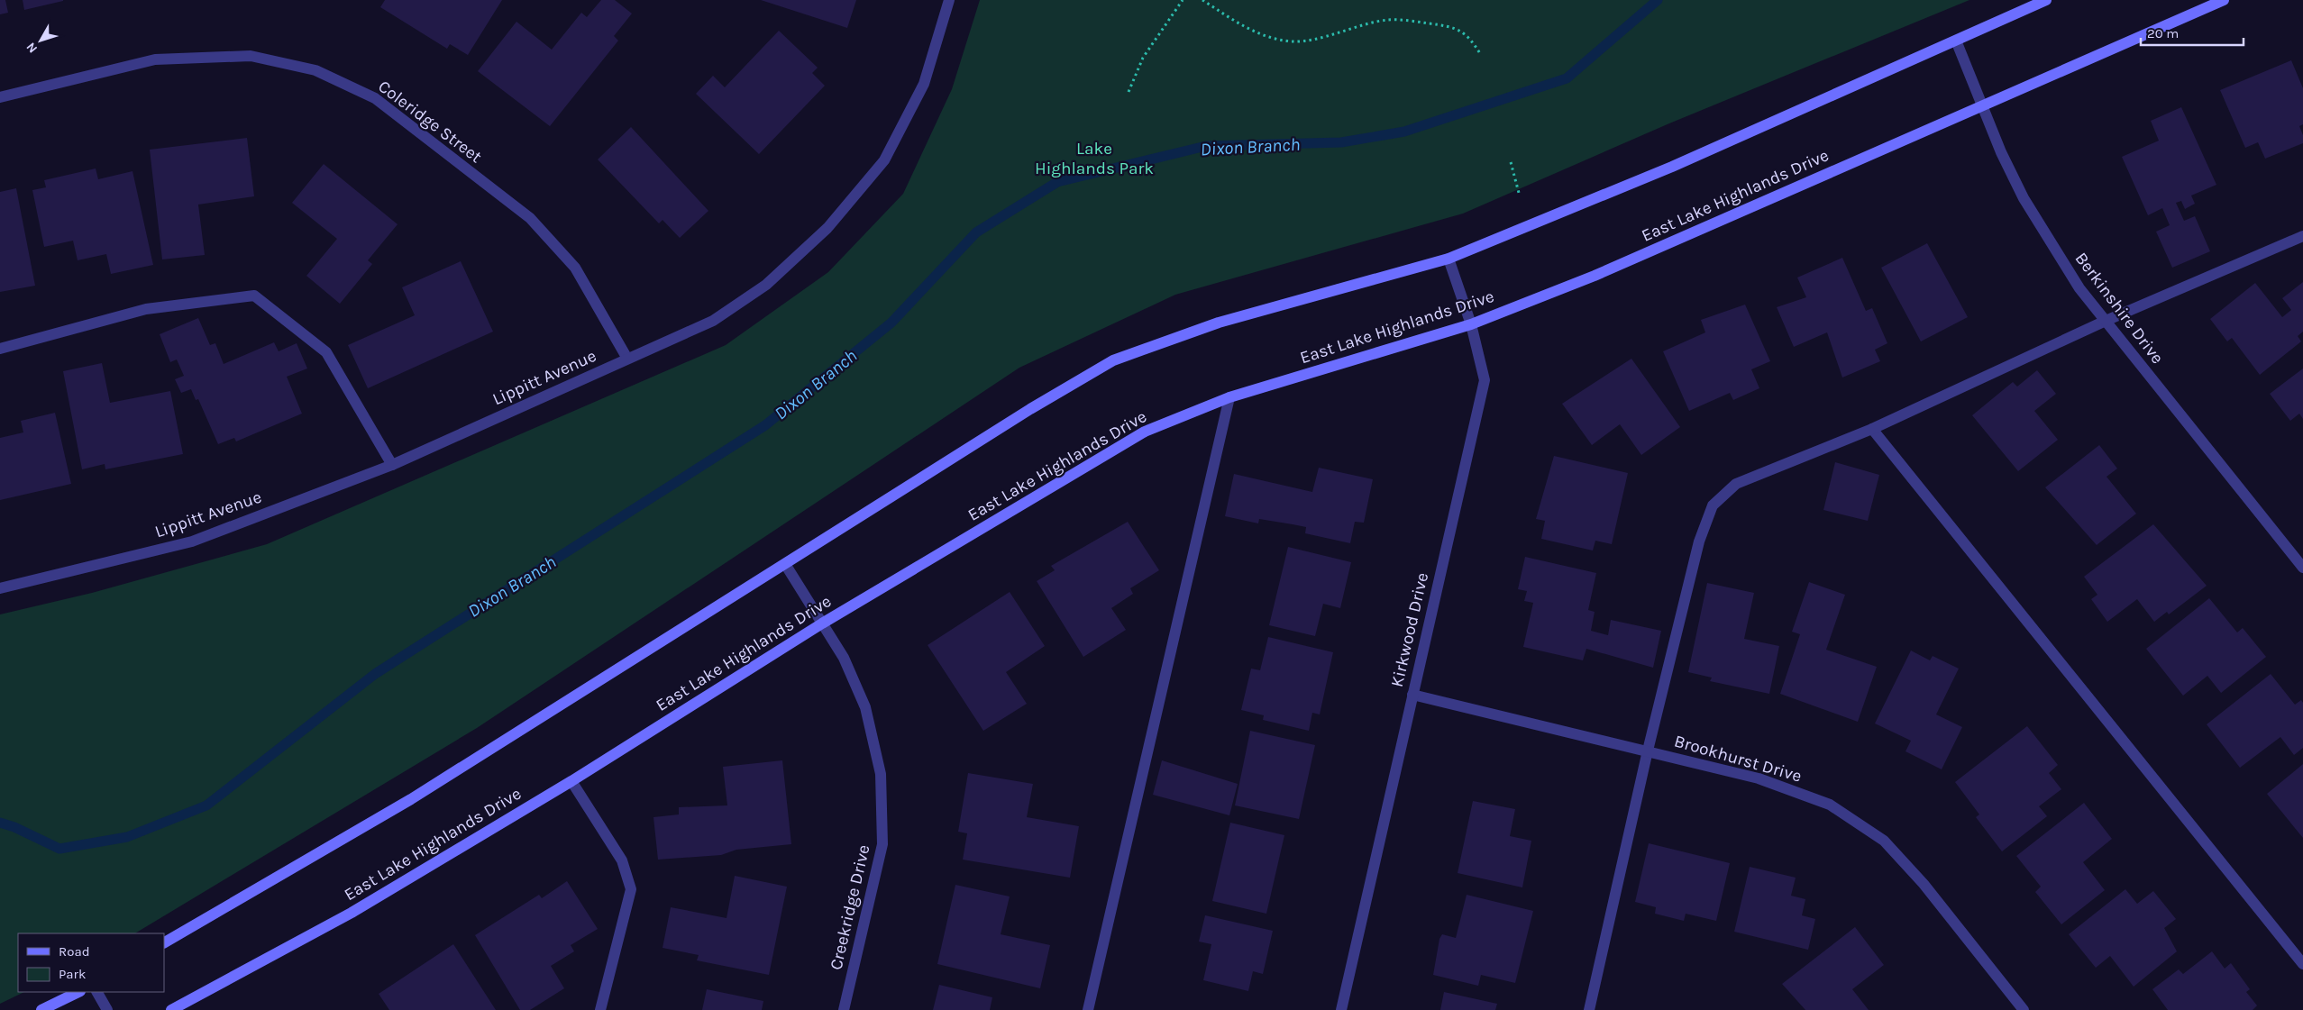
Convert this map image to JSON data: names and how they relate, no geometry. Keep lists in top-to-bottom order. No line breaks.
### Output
{"streets":{"main road":["East Lake Highlands Drive"],"street":["Coleridge Street","Berkinshire Drive","Lippitt Avenue","Kirkwood Drive","Brookhurst Drive","Creekridge Drive"]},"crossings":[["Coleridge Street","Lippitt Avenue"],["East Lake Highlands Drive","Berkinshire Drive"],["East Lake Highlands Drive","Kirkwood Drive"],["East Lake Highlands Drive","Creekridge Drive"],["Kirkwood Drive","Brookhurst Drive"]],"water":["Dixon Branch"],"parks":["Lake Highlands Park"],"legend":["Road","Park"],"scale_bar":"20 m","north":"bottom left"}
